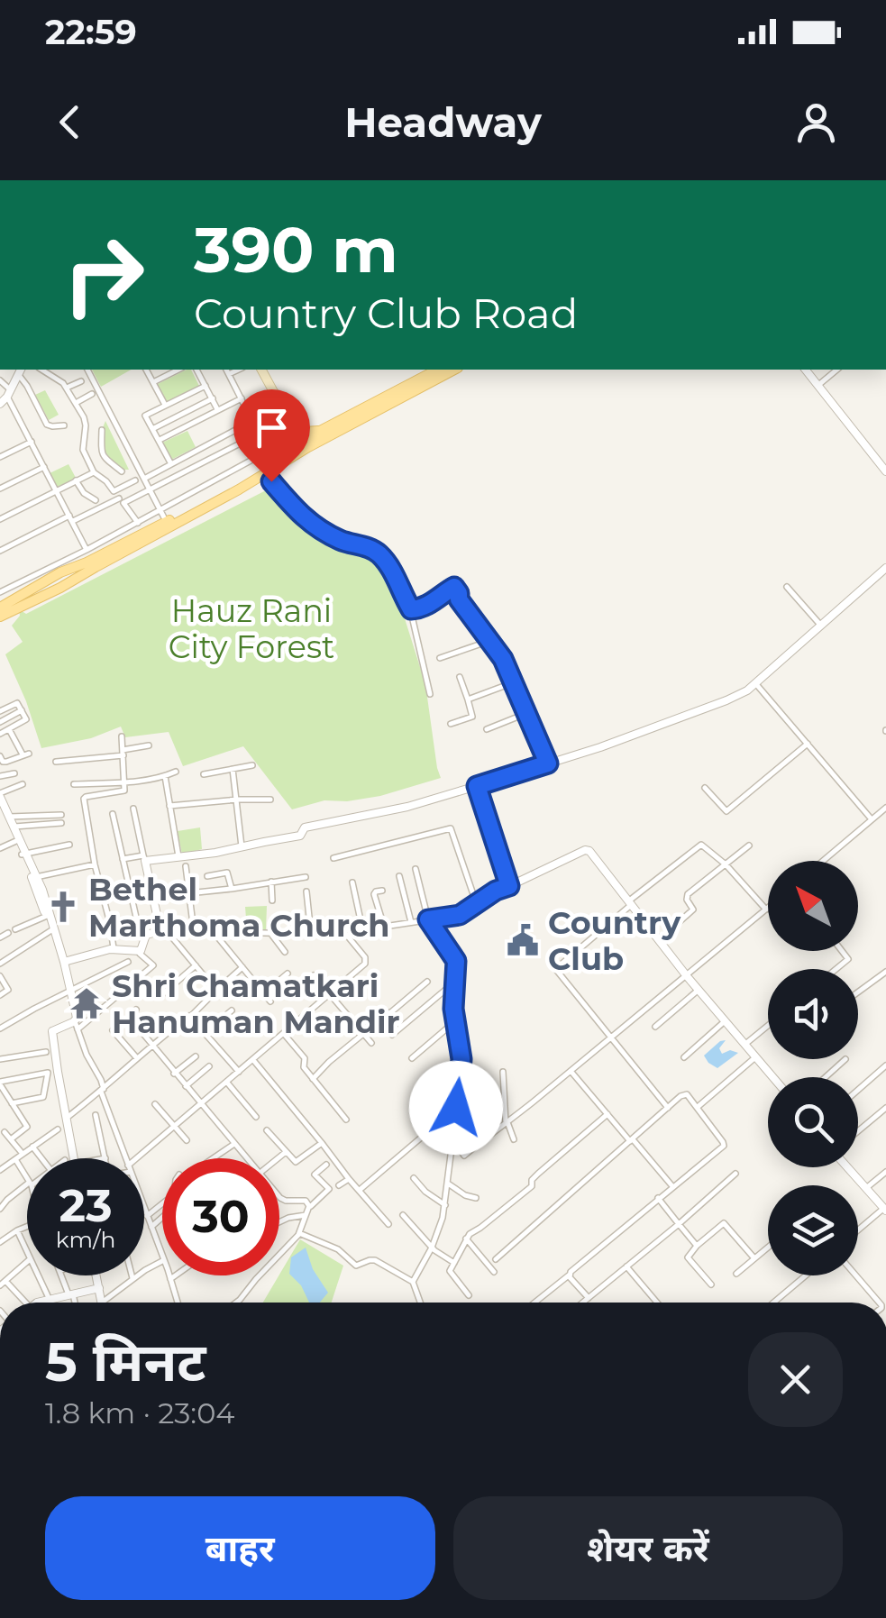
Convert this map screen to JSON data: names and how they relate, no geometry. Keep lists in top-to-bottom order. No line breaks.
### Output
{"parks":["Hauz Rani City Forest"],"places":{"church":["Bethel Marthoma Church"],"public building":["Country Club"],"temple":["Shri Chamatkari Hanuman Mandir"]},"north":"top left","page":{"status":"22:59","header":"Headway","turn":["390 m","Country Club Road"],"speed":"23 km/h","limit":"30","heading":["5 मिनट","1.8 km · 23:04"],"buttons":["बाहर","शेयर करें"]}}
